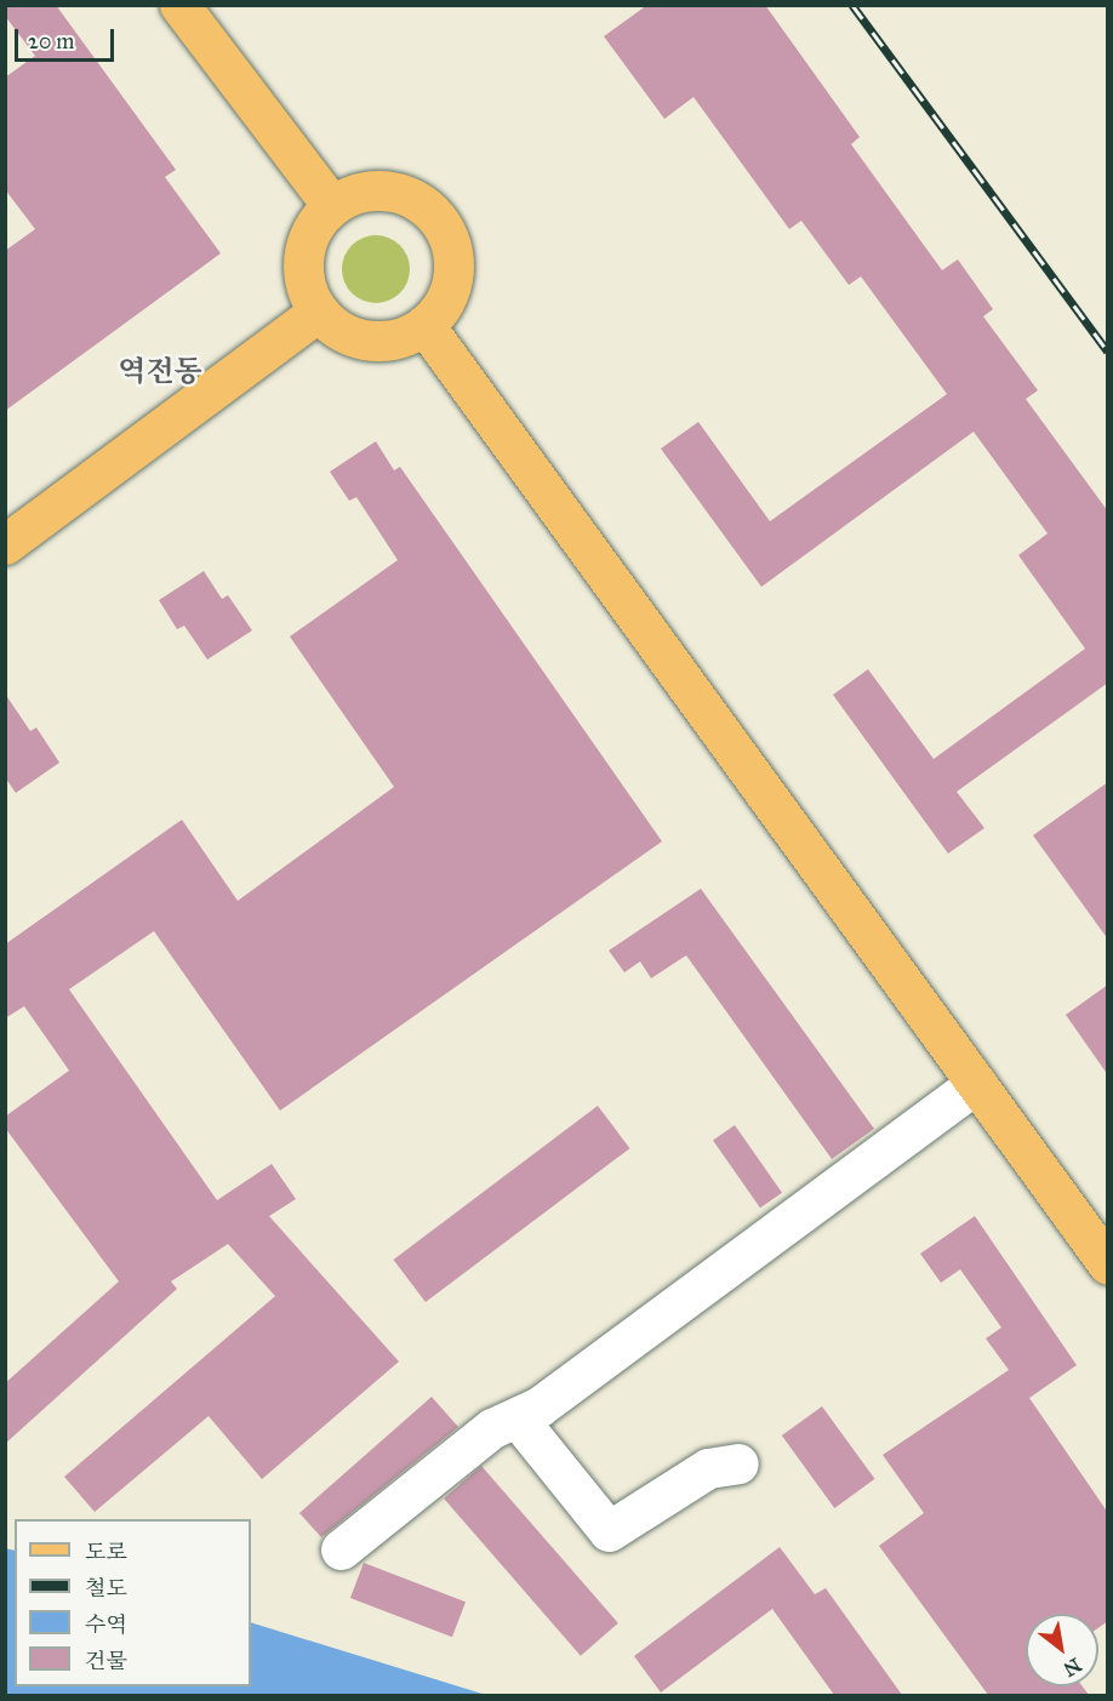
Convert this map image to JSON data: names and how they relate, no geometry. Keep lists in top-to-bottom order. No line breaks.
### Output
{"districts":["역전동"],"legend":["도로","철도","수역","건물"],"scale_bar":"20 m","north":"bottom right"}
